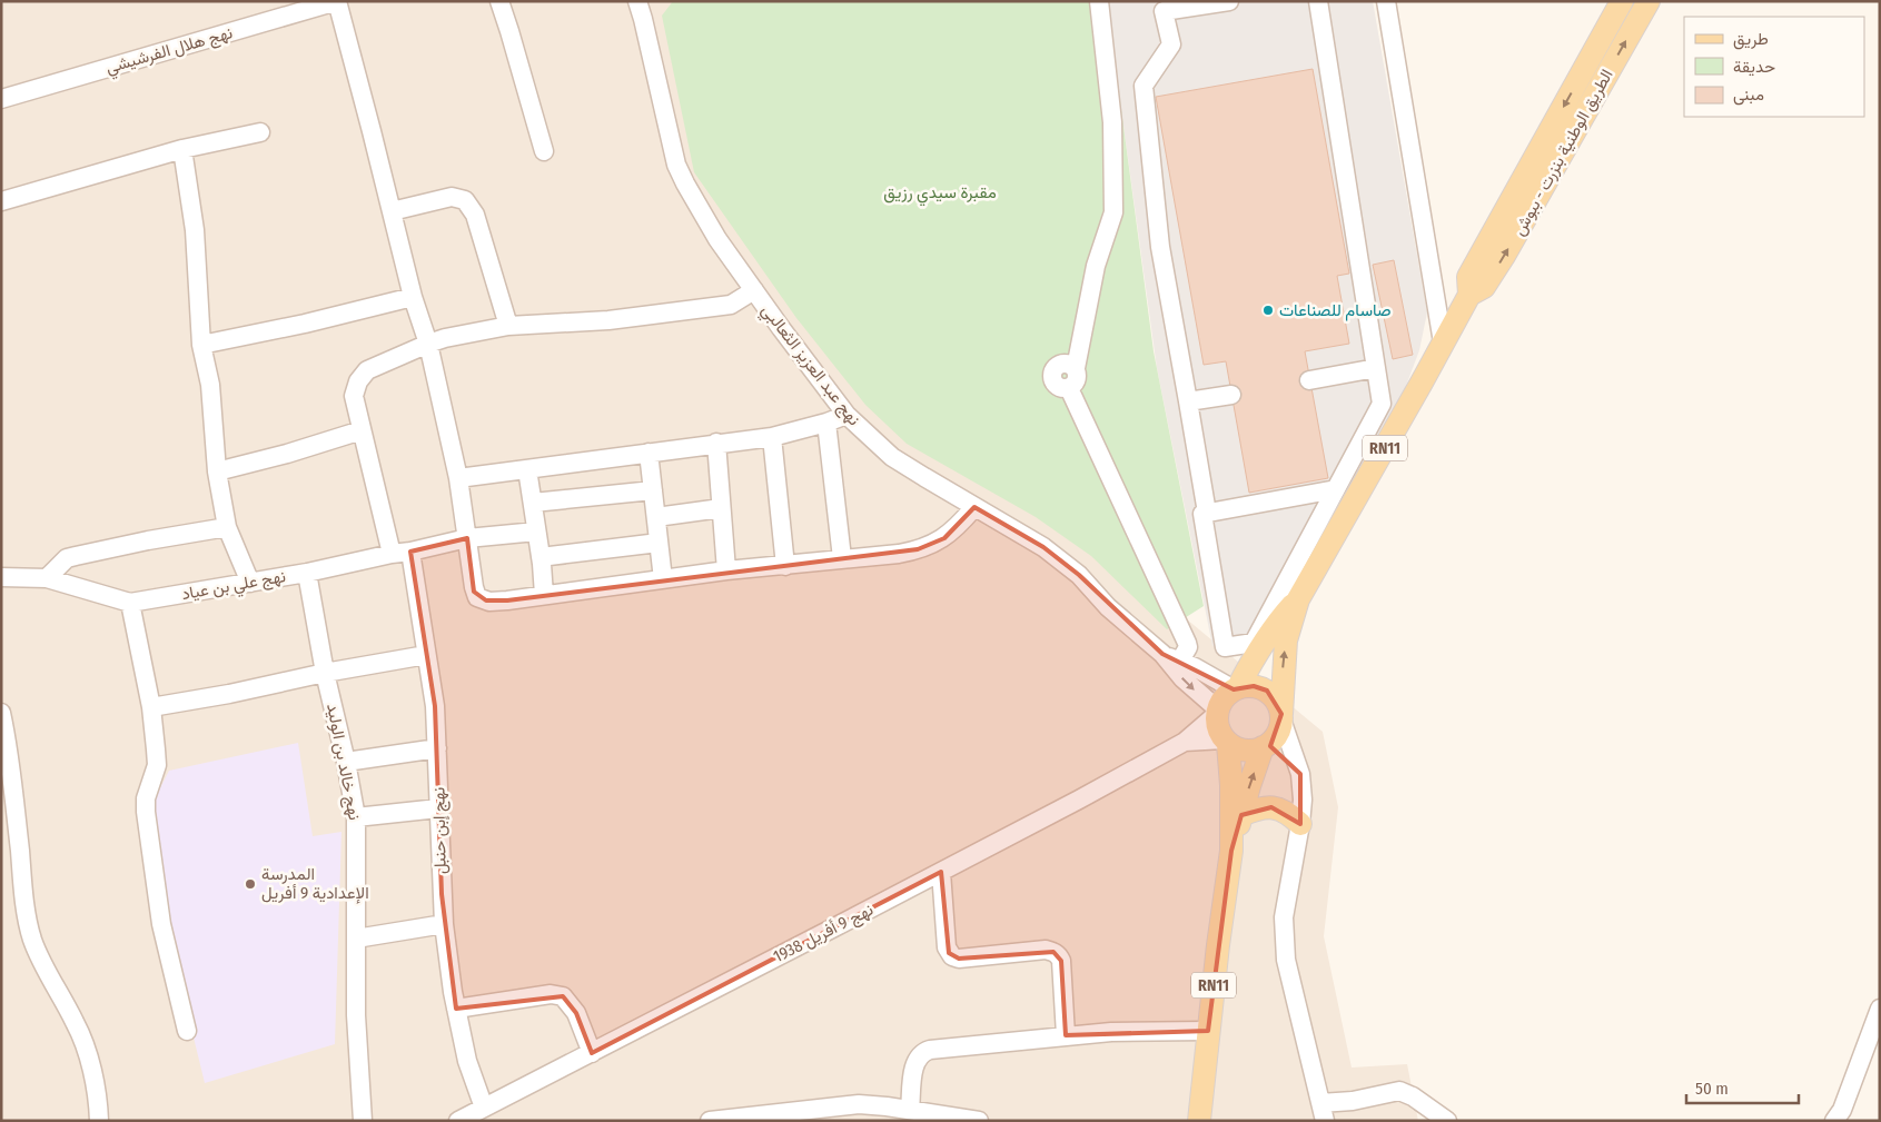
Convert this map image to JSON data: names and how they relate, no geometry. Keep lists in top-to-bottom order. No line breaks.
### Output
{"streets":{"main road":["الطريق الوطنية بنزرت - ببوش","RN11"],"street":["نهج هلال الفرشيشي","نهج عبد العزيز الثعالبي","نهج علي بن عياد","نهج خالد بن الوليد","نهج إبن حنبل","نهج 9 أفريل 1938"]},"crossings":[["الطريق الوطنية بنزرت - ببوش","RN11"],["نهج علي بن عياد","نهج خالد بن الوليد"],["نهج علي بن عياد","نهج إبن حنبل"],["نهج إبن حنبل","نهج 9 أفريل 1938"]],"parks":["مقبرة سيدي رزيق"],"places":["صاسام للصناعات","المدرسة الإعدادية 9 أفريل"],"legend":["طريق","حديقة","مبنى"],"scale_bar":"50 m"}
